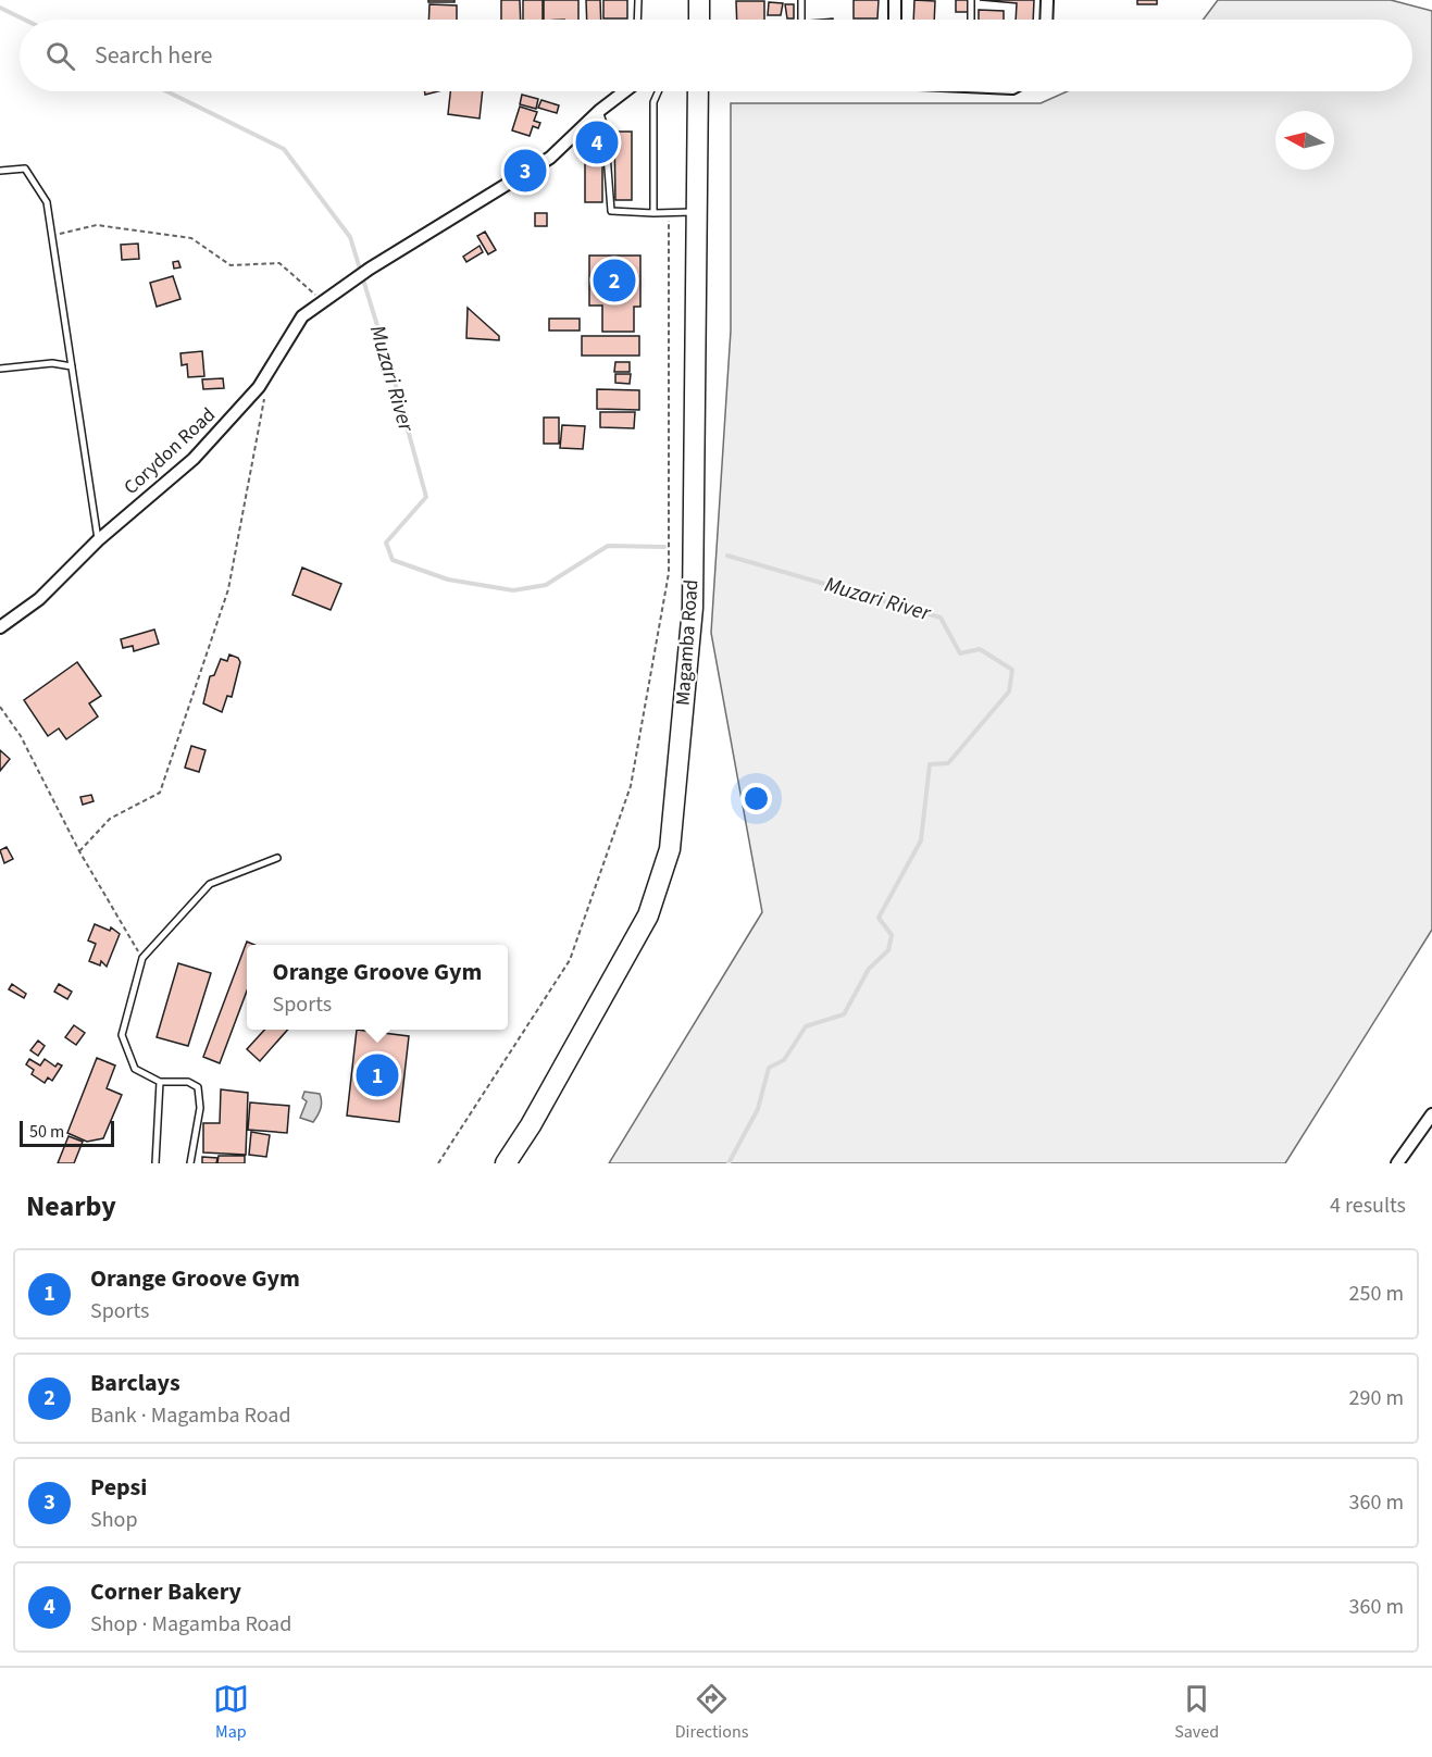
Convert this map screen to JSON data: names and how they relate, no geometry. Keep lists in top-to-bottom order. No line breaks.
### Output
{"streets":{"highway":["Magamba Road"],"street":["Corydon Road"]},"water":["Muzari River"],"scale_bar":"50 m","north":"left","page":{"search":"Search here","pins":["4","3","2","1"],"popup":["Orange Groove Gym","Sports"],"scale":"50 m","heading":["Nearby","4 results"],"list":[{"mark":"1","name":"Orange Groove Gym","note":"Sports","value":"250 m"},{"mark":"2","name":"Barclays","note":"Bank · Magamba Road","value":"290 m"},{"mark":"3","name":"Pepsi","note":"Shop","value":"360 m"},{"mark":"4","name":"Corner Bakery","note":"Shop · Magamba Road","value":"360 m"}],"nav":["Map","Directions","Saved"]}}
